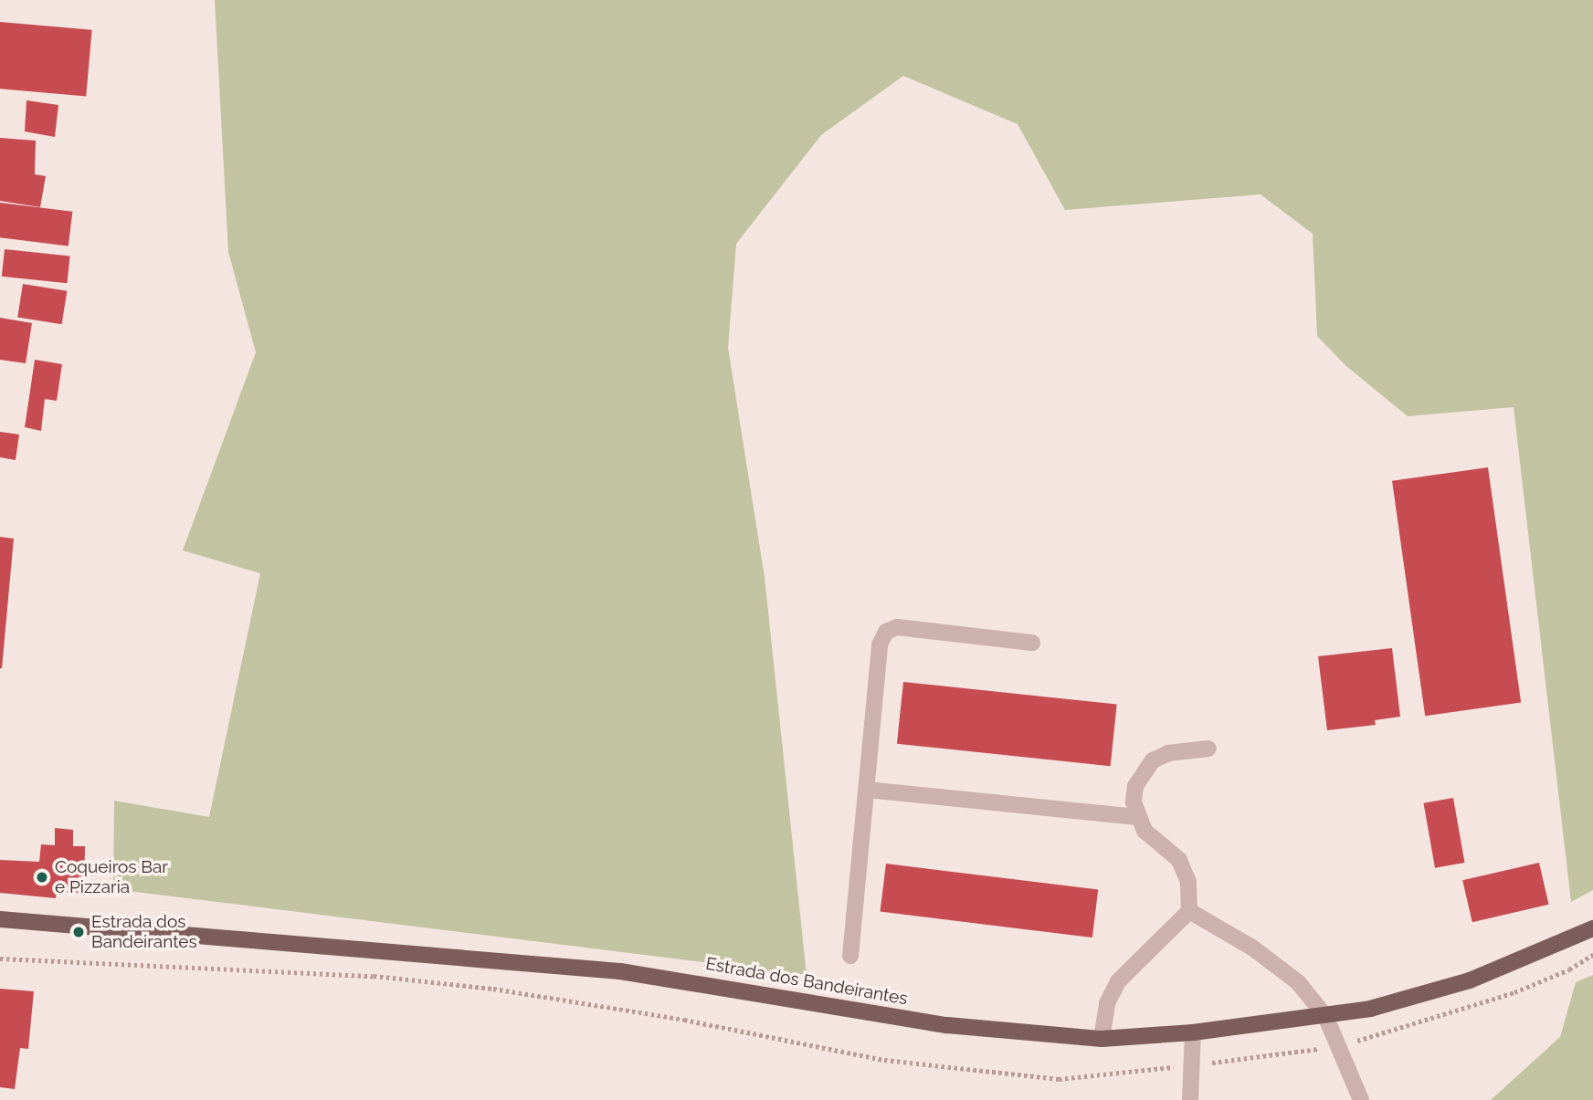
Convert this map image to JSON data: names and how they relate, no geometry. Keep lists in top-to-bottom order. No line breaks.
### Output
{"streets":{"main road":["Estrada dos Bandeirantes"]},"places":["Coqueiros Bar e Pizzaria","Estrada dos Bandeirantes"]}
